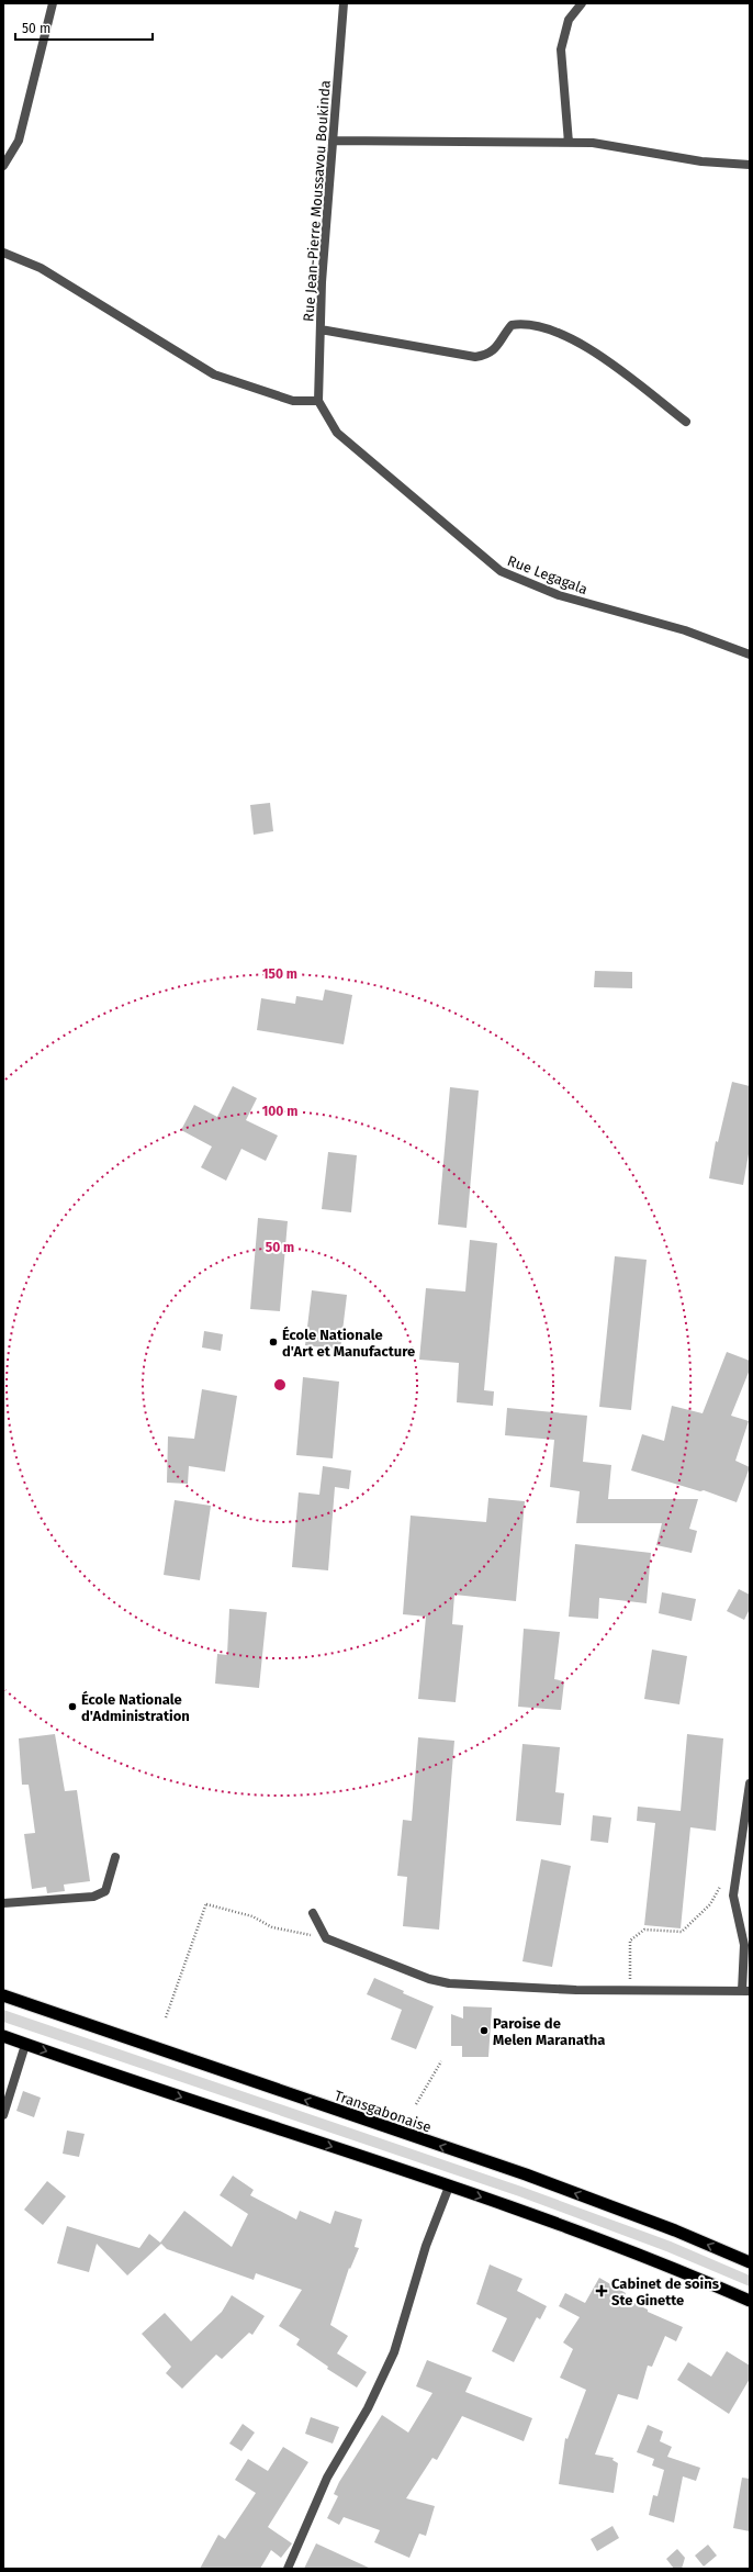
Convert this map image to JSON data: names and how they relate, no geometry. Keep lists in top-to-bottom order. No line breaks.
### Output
{"streets":{"highway":["Transgabonaise"],"street":["Rue Jean-Pierre Moussavou Boukinda","Rue Legagala"]},"crossings":[["Rue Jean-Pierre Moussavou Boukinda","Rue Legagala"]],"places":{"other":["École Nationale d'Art et Manufacture","École Nationale d'Administration","Paroise de Melen Maranatha"],"health":["Cabinet de soins Ste Ginette"]},"scale_bar":"50 m","rings":["150 m","100 m","50 m"]}
